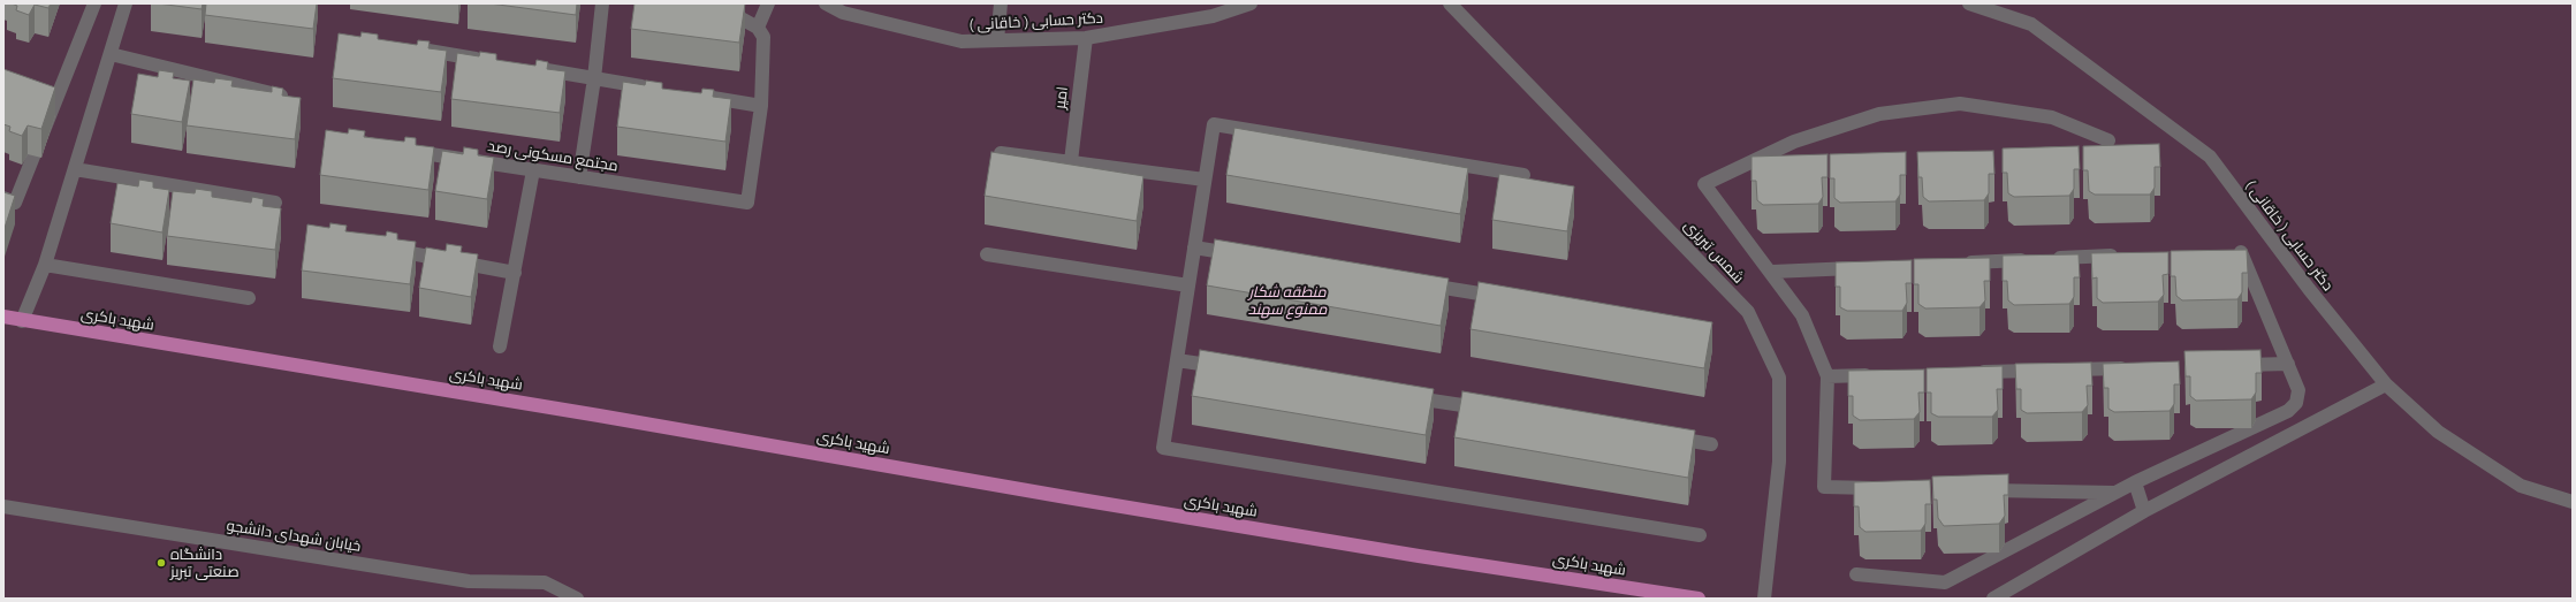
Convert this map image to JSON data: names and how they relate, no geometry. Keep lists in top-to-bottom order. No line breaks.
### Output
{"streets":{"main road":["شهید باکری"],"street":["دکتر حسابی ( خاقانی )","امیر","مجتمع مسکونی رصد","شمس تبریزی","خیابان شهدای دانشجو"]},"crossings":[["دکتر حسابی ( خاقانی )","امیر"]],"parks":["منطقه شکار ممنوع سهند"],"places":["دانشگاه صنعتی تبریز"]}
